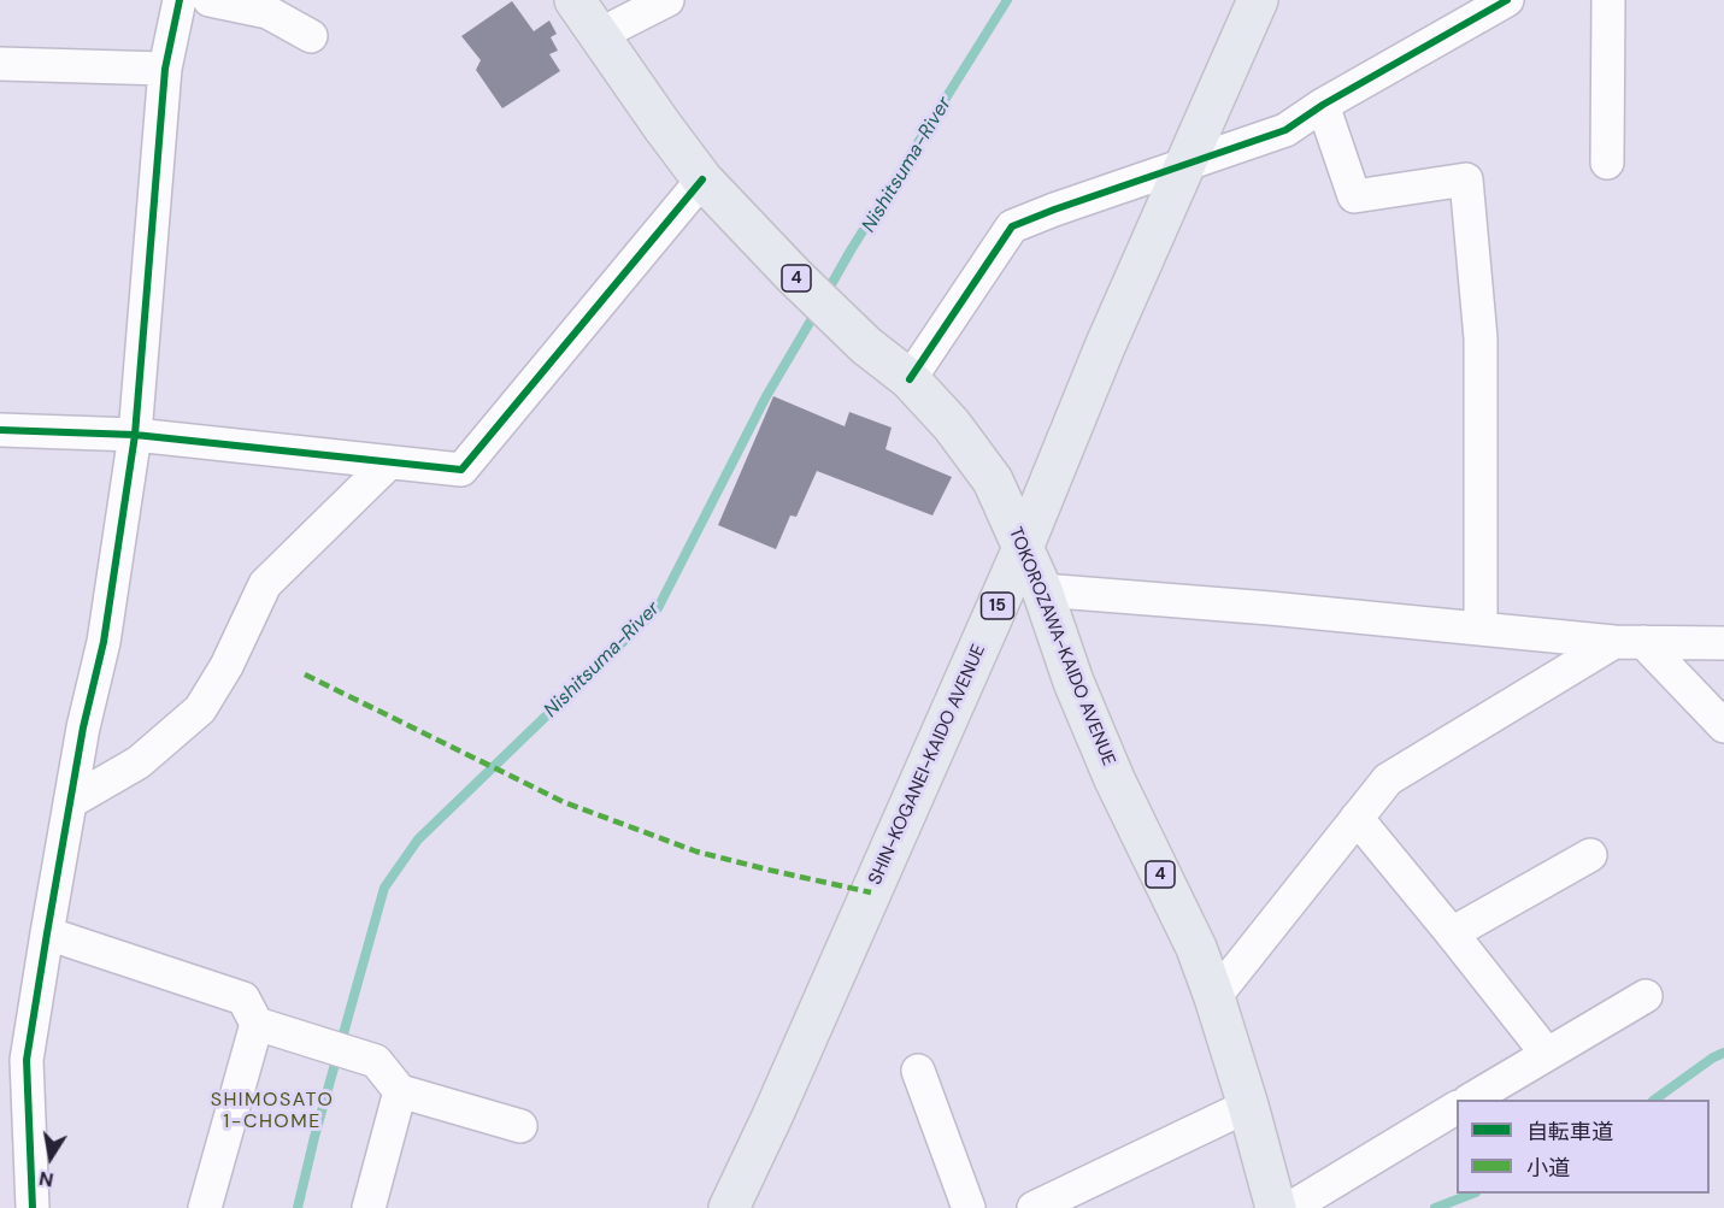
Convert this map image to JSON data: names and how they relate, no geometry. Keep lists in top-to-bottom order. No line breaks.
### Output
{"streets":{"main road":["4","15","TOKOROZAWA-KAIDO AVENUE","SHIN-KOGANEI-KAIDO AVENUE"]},"crossings":[["TOKOROZAWA-KAIDO AVENUE","SHIN-KOGANEI-KAIDO AVENUE"]],"districts":["SHIMOSATO 1-CHOME"],"water":["Nishitsuma-River"],"legend":["自転車道","小道"],"north":"bottom"}
